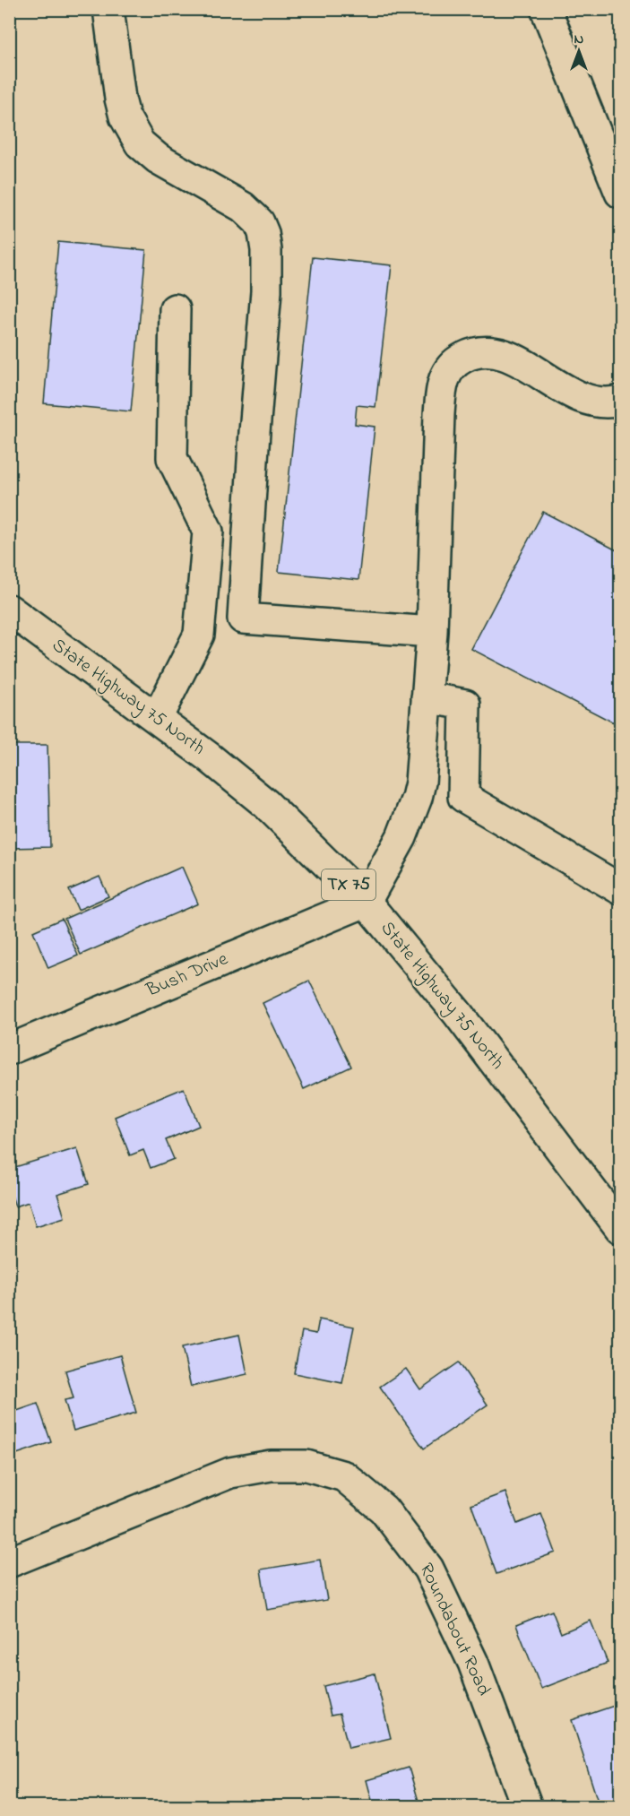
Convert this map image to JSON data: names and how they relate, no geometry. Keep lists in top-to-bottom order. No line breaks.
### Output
{"streets":{"street":["State Highway 75 North","TX 75","Bush Drive","Roundabout Road"]},"crossings":[["State Highway 75 North","Bush Drive"]],"north":"top"}
